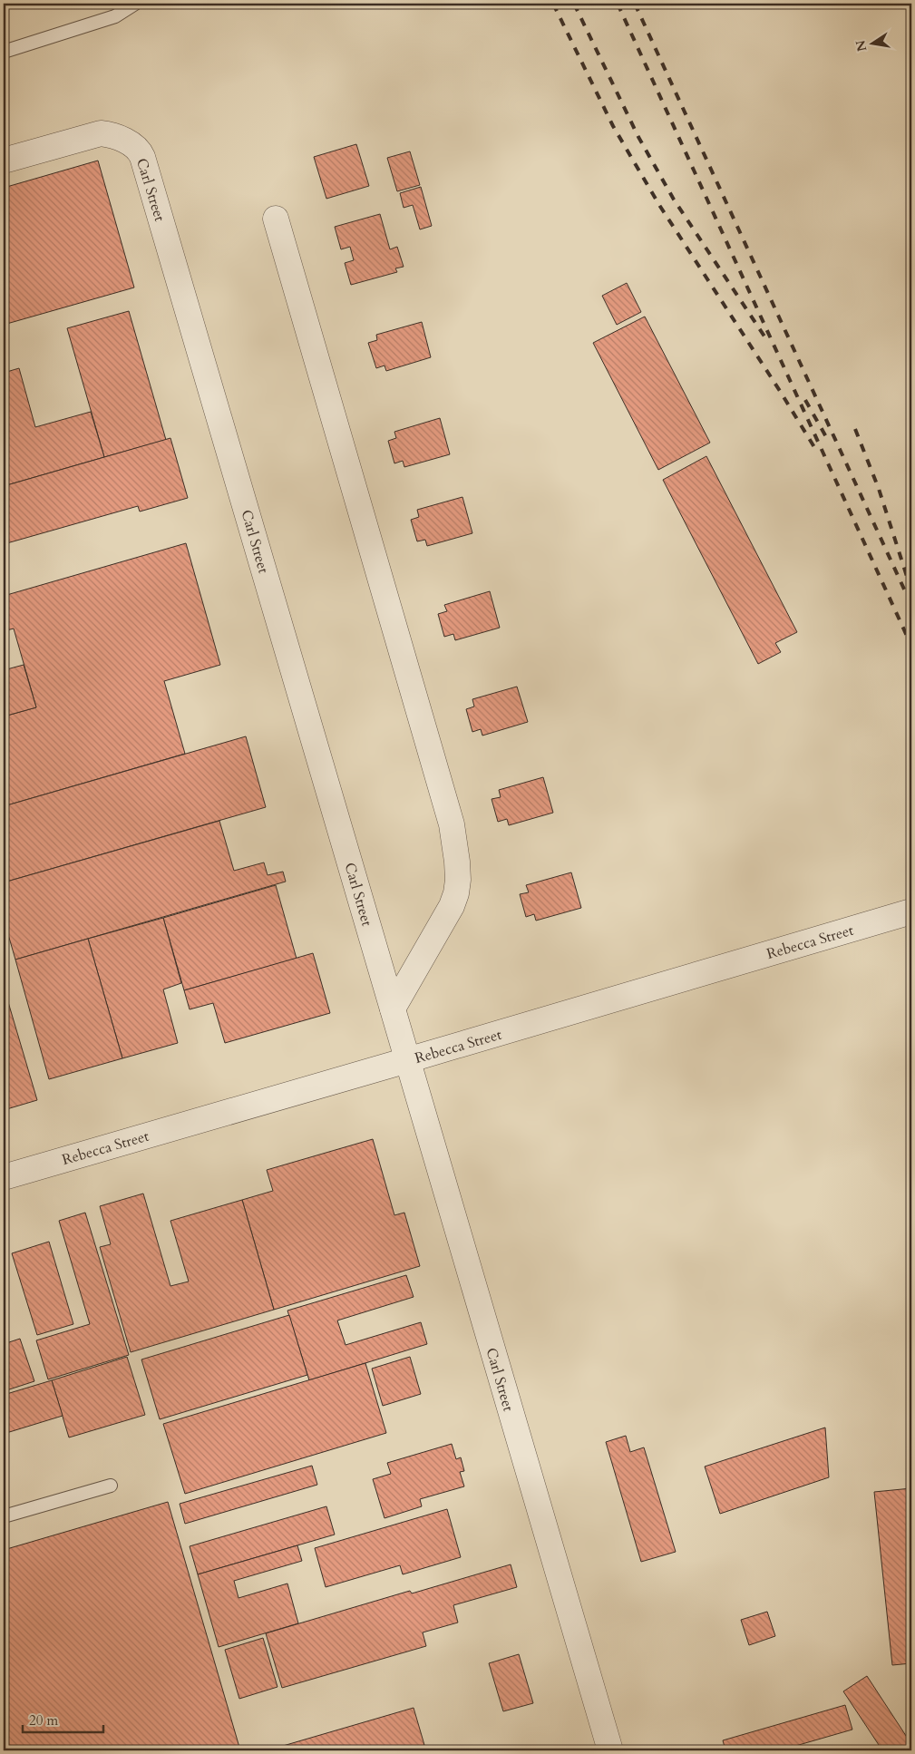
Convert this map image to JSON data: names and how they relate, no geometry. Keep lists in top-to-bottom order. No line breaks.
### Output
{"streets":{"street":["Carl Street","Rebecca Street"]},"crossings":[["Carl Street","Rebecca Street"]],"scale_bar":"20 m","north":"left"}
